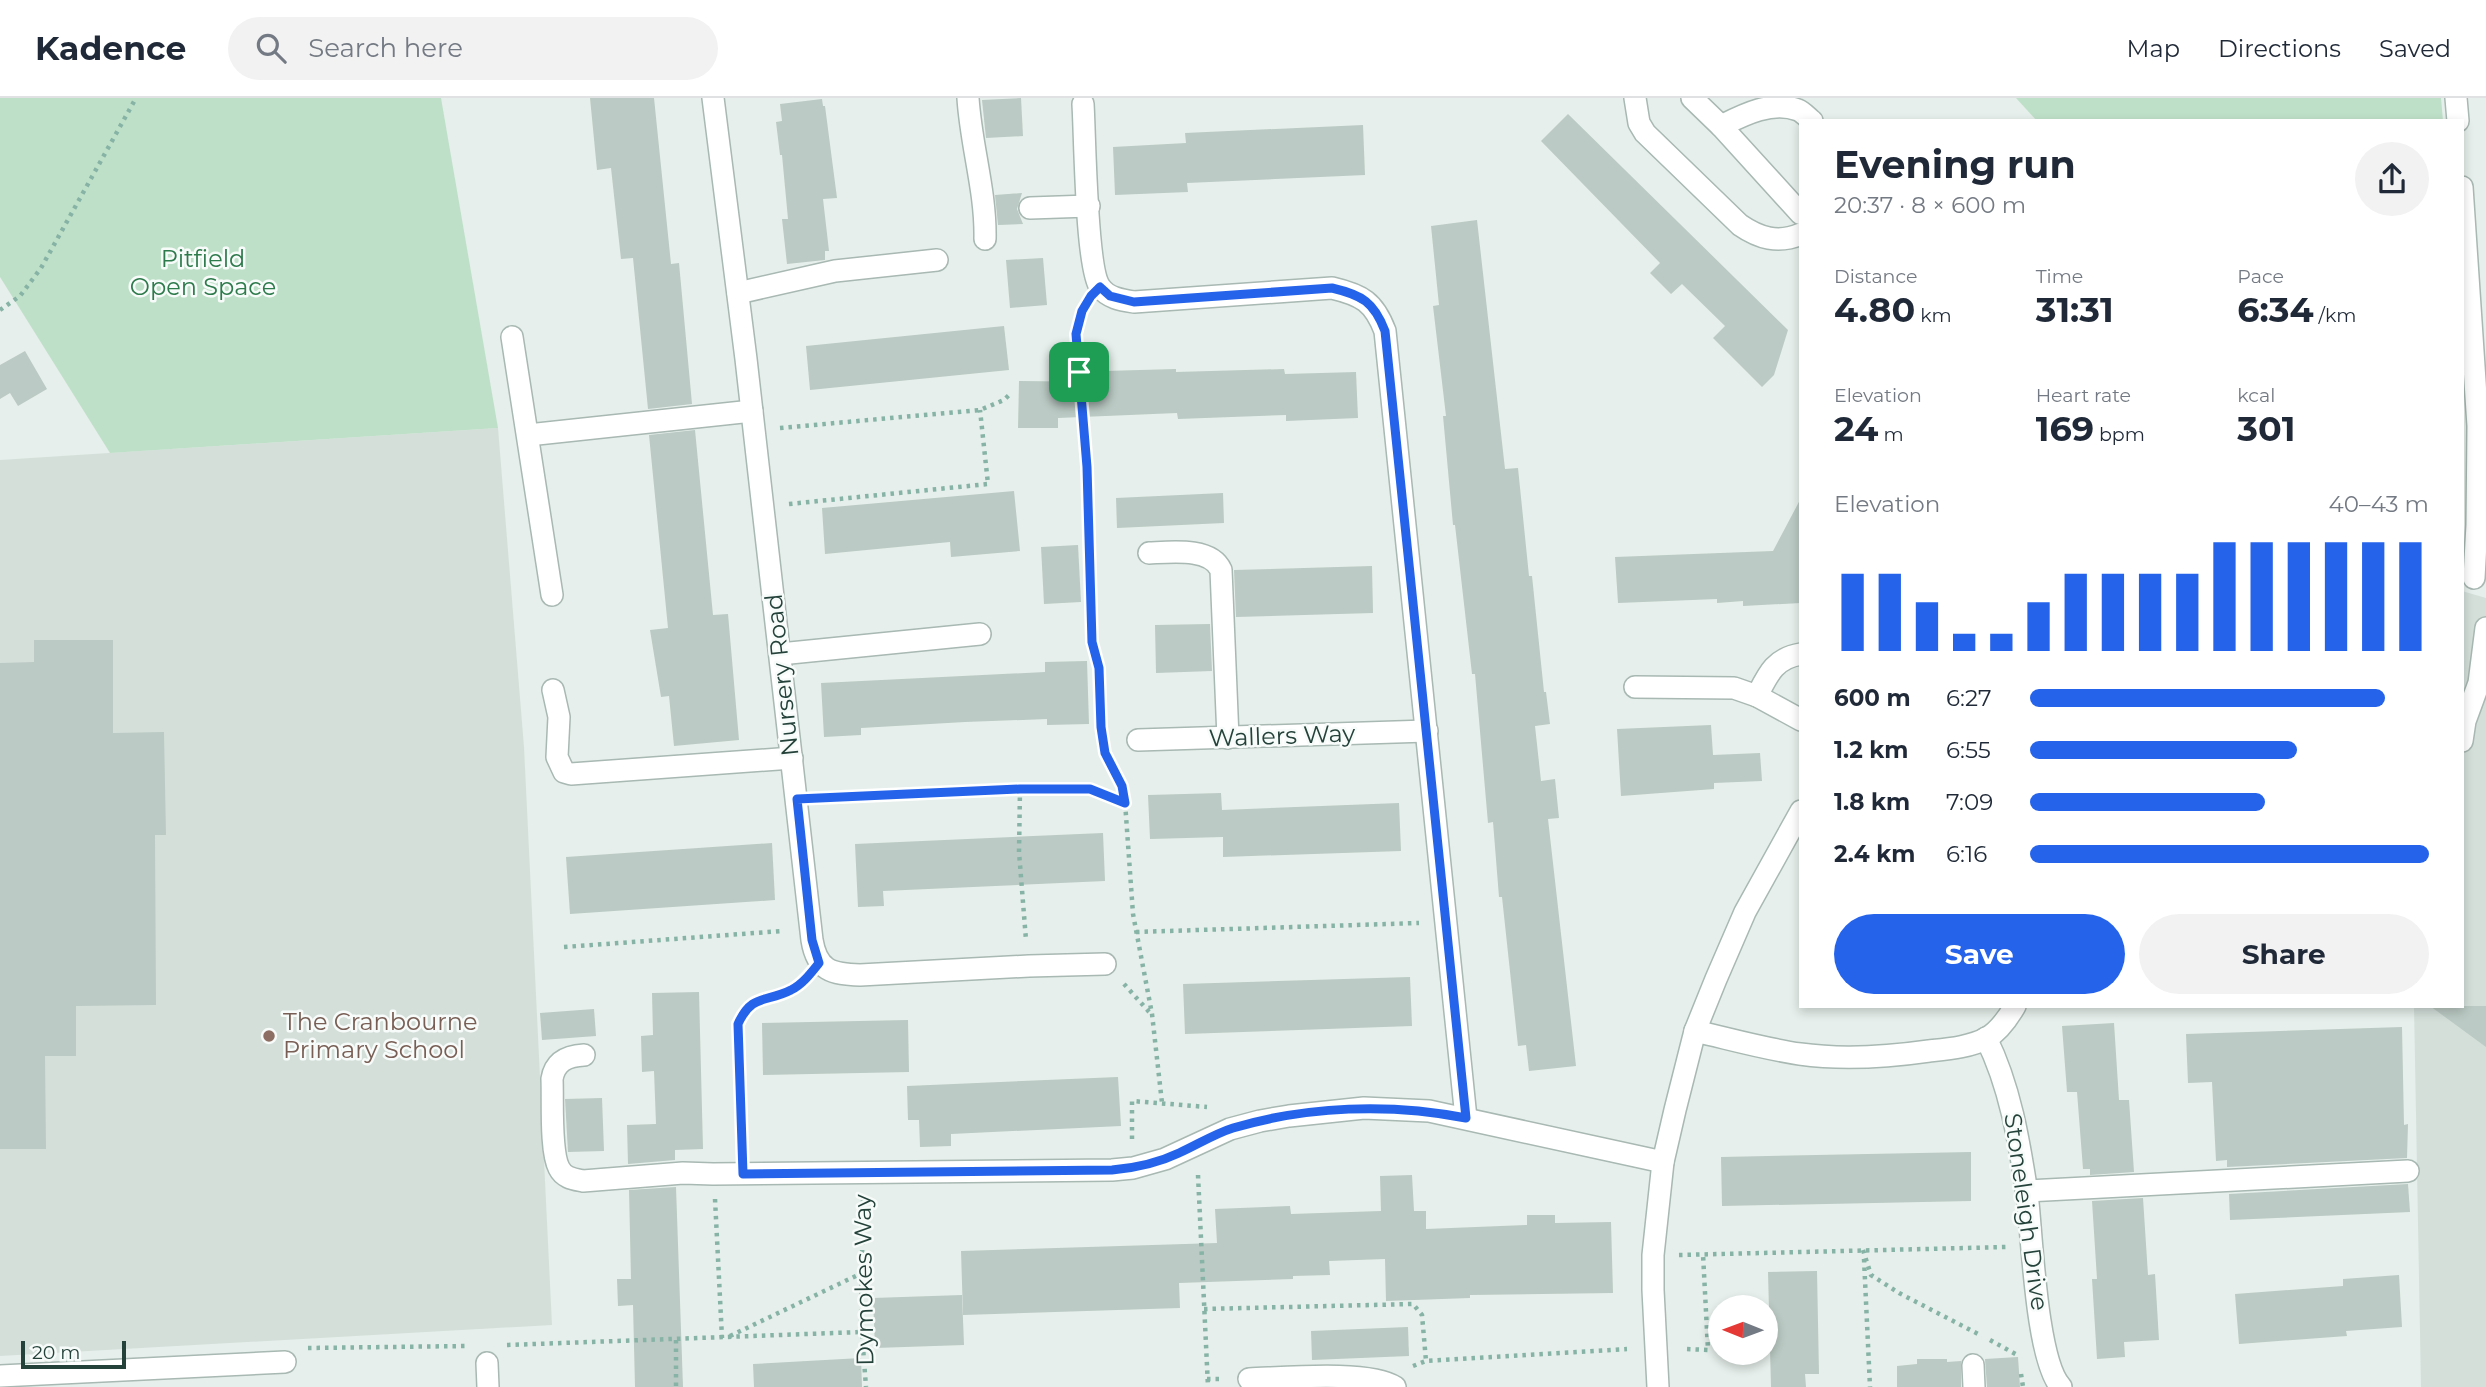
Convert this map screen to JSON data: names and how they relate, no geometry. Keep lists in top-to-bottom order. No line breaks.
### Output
{"streets":{"street":["Nursery Road","Wallers Way","Stoneleigh Drive"],"path":["Dymokes Way"]},"parks":["Pitfield Open Space"],"places":["The Cranbourne Primary School"],"scale_bar":"20 m","north":"left","page":{"header":"Kadence","search":"Search here","nav":["Map","Directions","Saved"],"heading":["Evening run","20:37 · 8 × 600 m"],"stats":[["Distance","4.80 km"],["Time","31:31"],["Pace","6:34 /km"],["Elevation","24 m"],["Heart rate","169 bpm"],["kcal","301"]],"chart":["Elevation","40–43 m"],"list":[{"name":"600 m","note":"6:27"},{"name":"1.2 km","note":"6:55"},{"name":"1.8 km","note":"7:09"},{"name":"2.4 km","note":"6:16"}],"buttons":["Save","Share"],"scale":"20 m"}}
